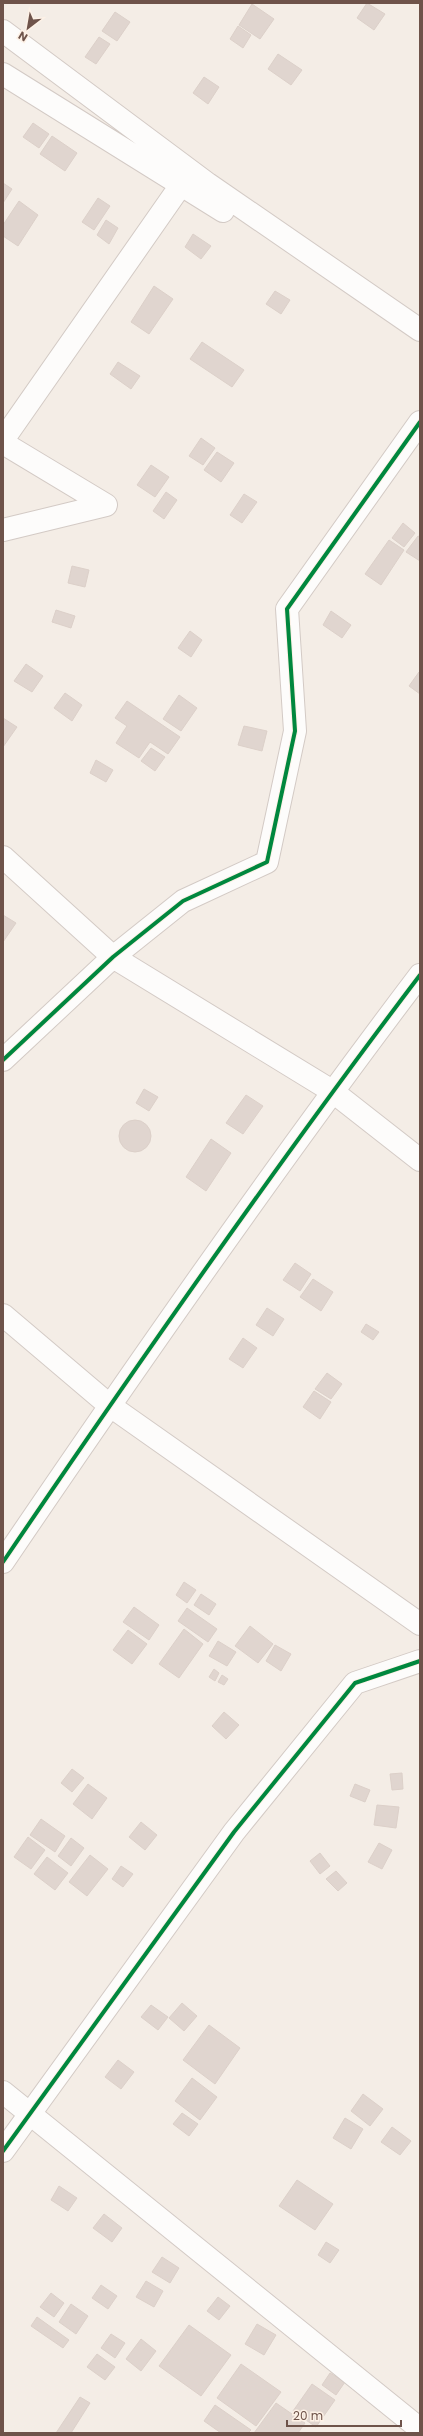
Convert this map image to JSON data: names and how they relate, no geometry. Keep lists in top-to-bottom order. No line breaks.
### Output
{"scale_bar":"20 m","north":"bottom left"}
